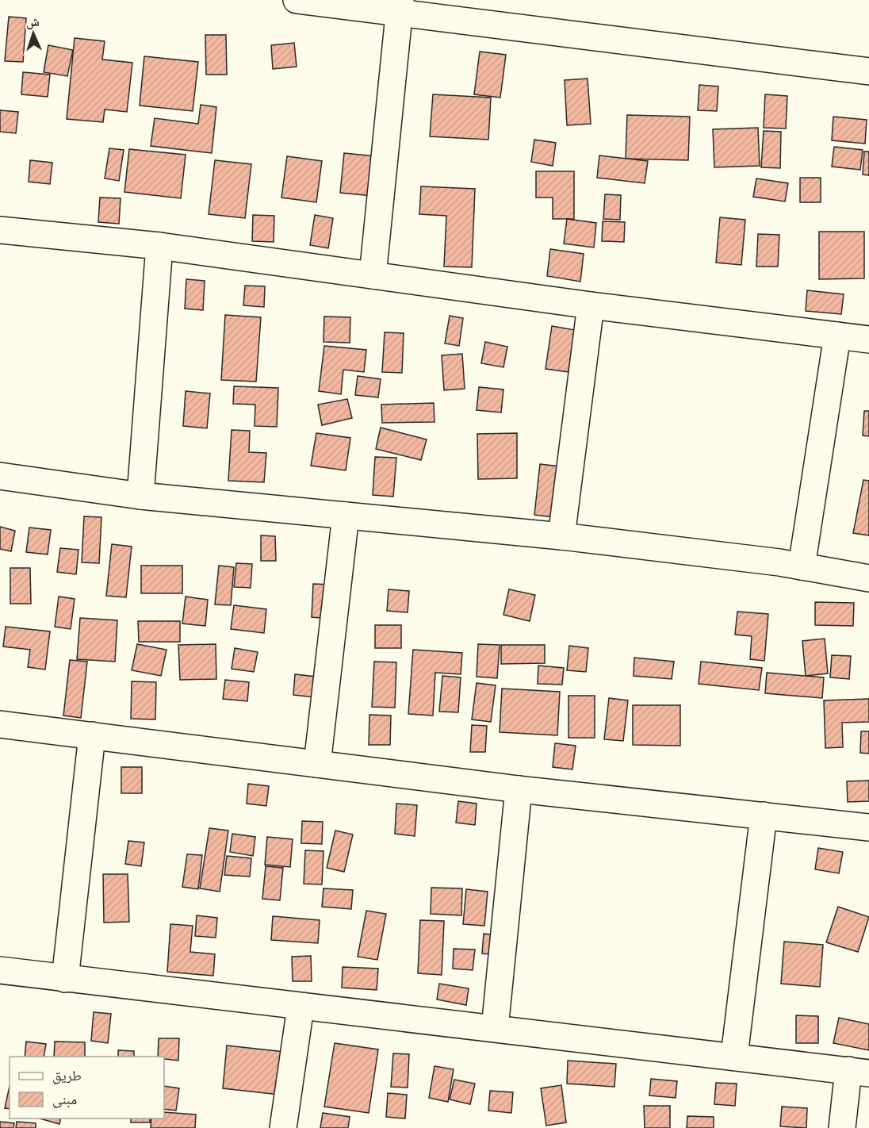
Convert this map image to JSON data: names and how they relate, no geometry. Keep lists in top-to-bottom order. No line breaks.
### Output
{"legend":["طريق","مبنى"],"north":"top"}
